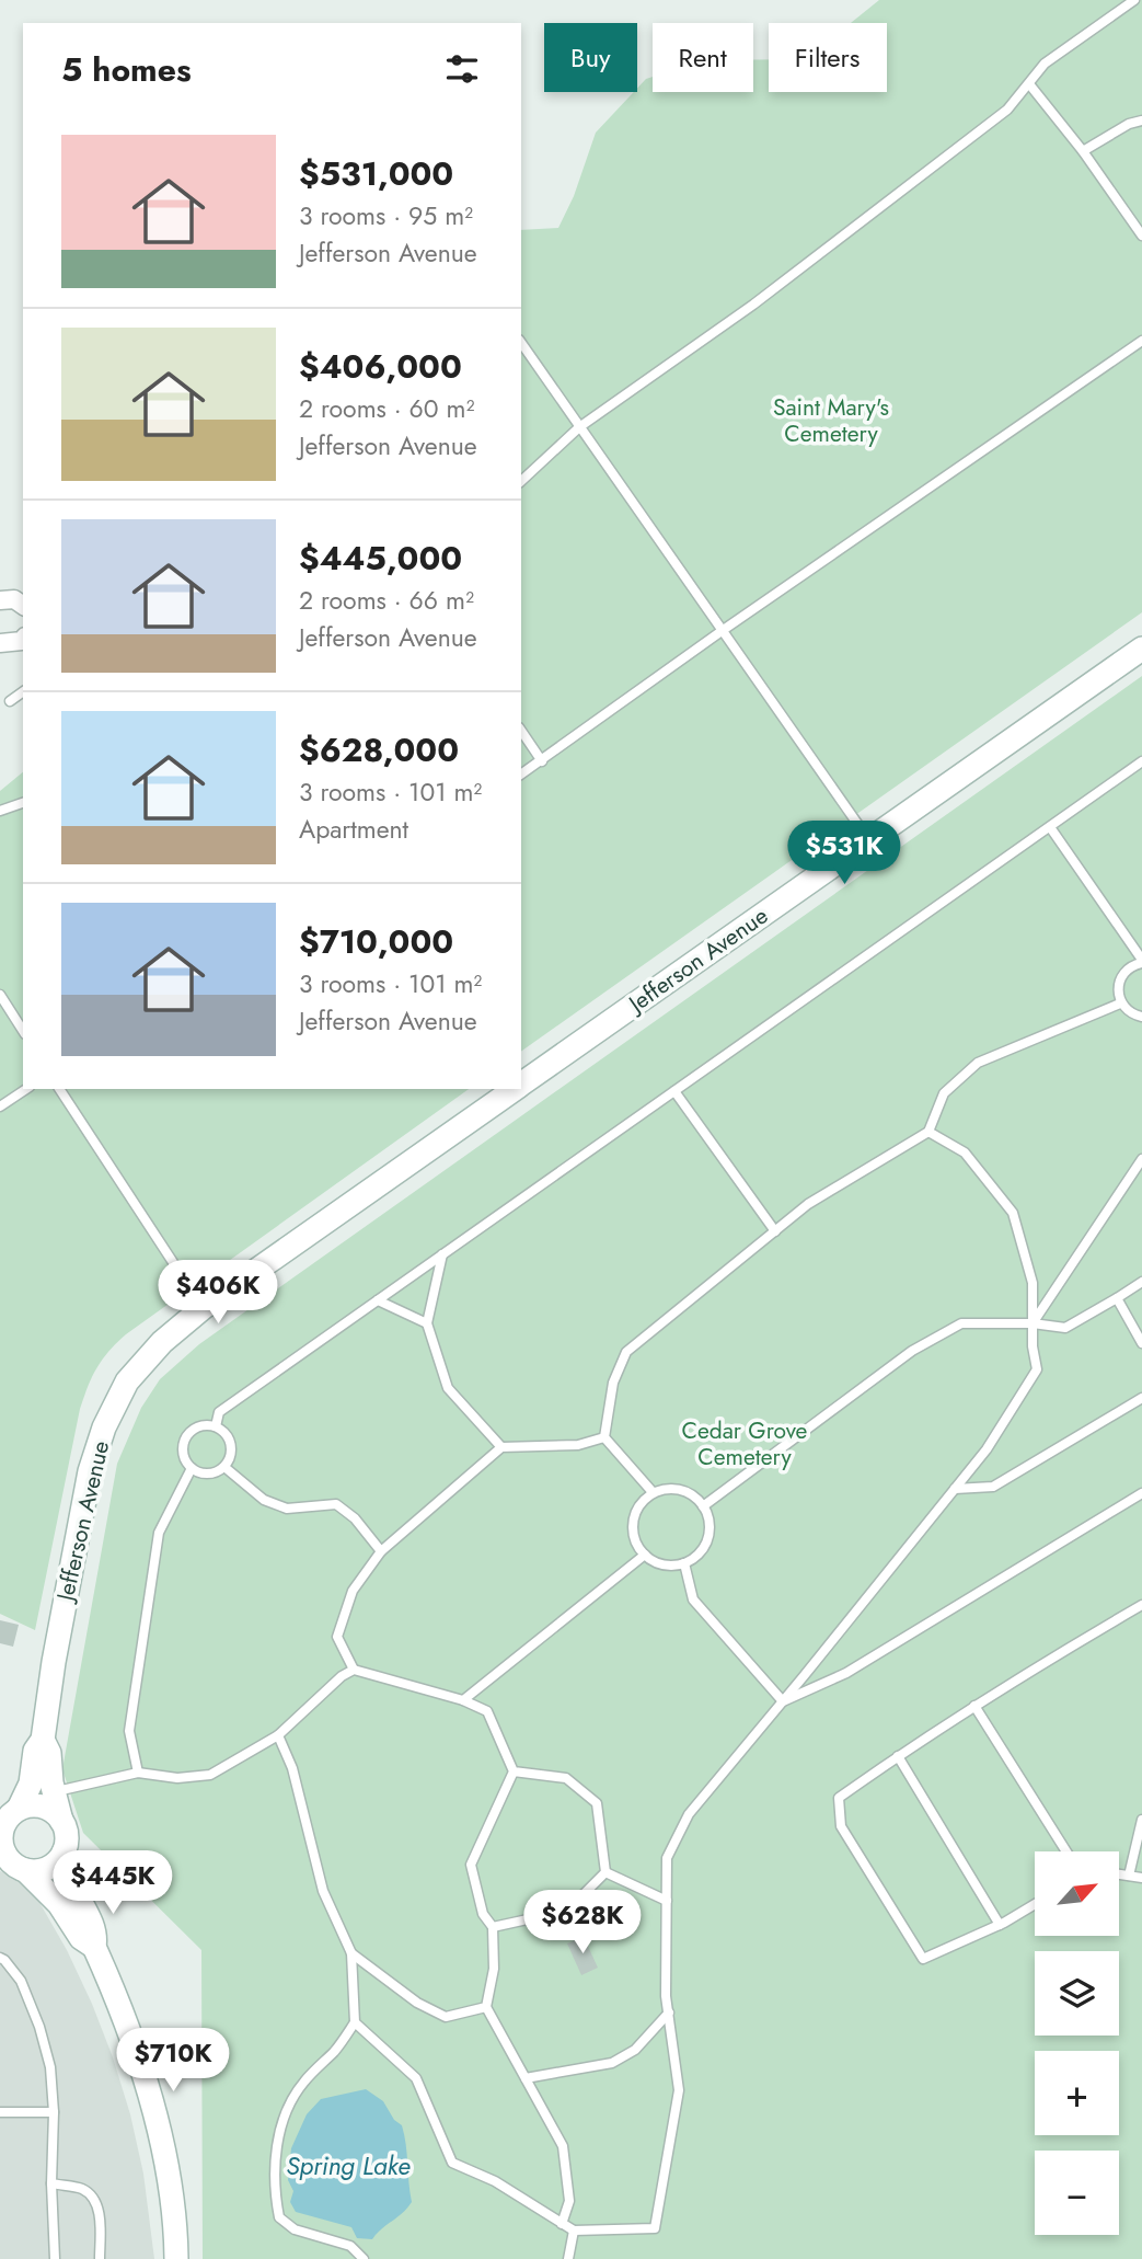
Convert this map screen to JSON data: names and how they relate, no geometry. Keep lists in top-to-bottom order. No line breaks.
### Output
{"streets":{"main road":["Jefferson Avenue"]},"water":["Spring Lake"],"parks":["Saint Mary's Cemetery","Cedar Grove Cemetery"],"north":"top right","page":{"chip":["Buy","Rent","Filters"],"heading":"5 homes","list":[{"name":"$531,000","note":"3 rooms · 95 m² · Jefferson Avenue"},{"name":"$406,000","note":"2 rooms · 60 m² · Jefferson Avenue"},{"name":"$445,000","note":"2 rooms · 66 m² · Jefferson Avenue"},{"name":"$628,000","note":"3 rooms · 101 m² · Apartment"},{"name":"$710,000","note":"3 rooms · 101 m² · Jefferson Avenue"}],"price":["$531K","$406K","$445K","$628K","$710K"],"map_buttons":["+","−"]}}
